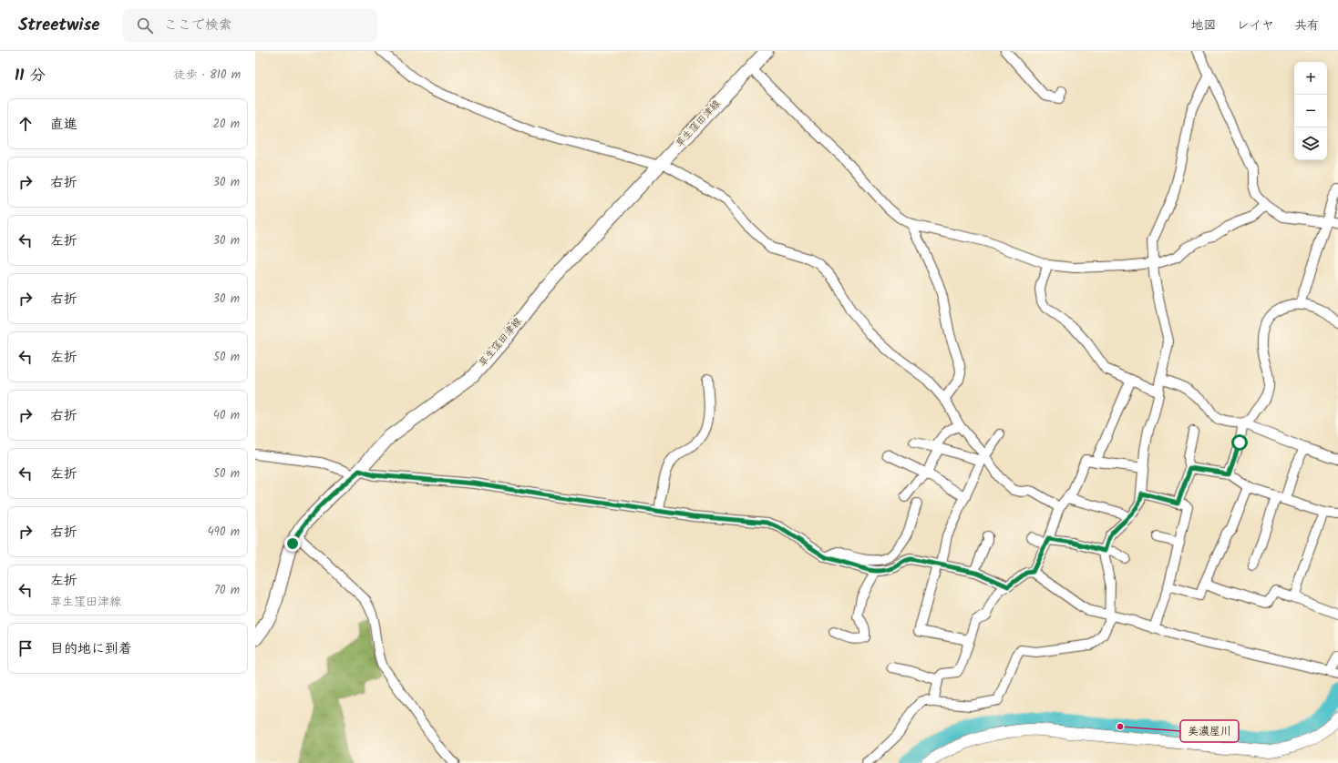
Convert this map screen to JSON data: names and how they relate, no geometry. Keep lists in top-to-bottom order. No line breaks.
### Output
{"streets":{"main road":["草生窪田津線"]},"places":["美濃屋川"],"page":{"header":"Streetwise","search":"ここで検索","nav":["地図","レイヤ","共有"],"heading":["11 分","徒歩 · 810 m"],"map_buttons":["+","−"],"list":[["直進","20 m"],["右折","30 m"],["左折","30 m"],["右折","30 m"],["左折","50 m"],["右折","40 m"],["左折","50 m"],["右折","490 m"],["左折","草生窪田津線","70 m"],"目的地に到着"]}}
